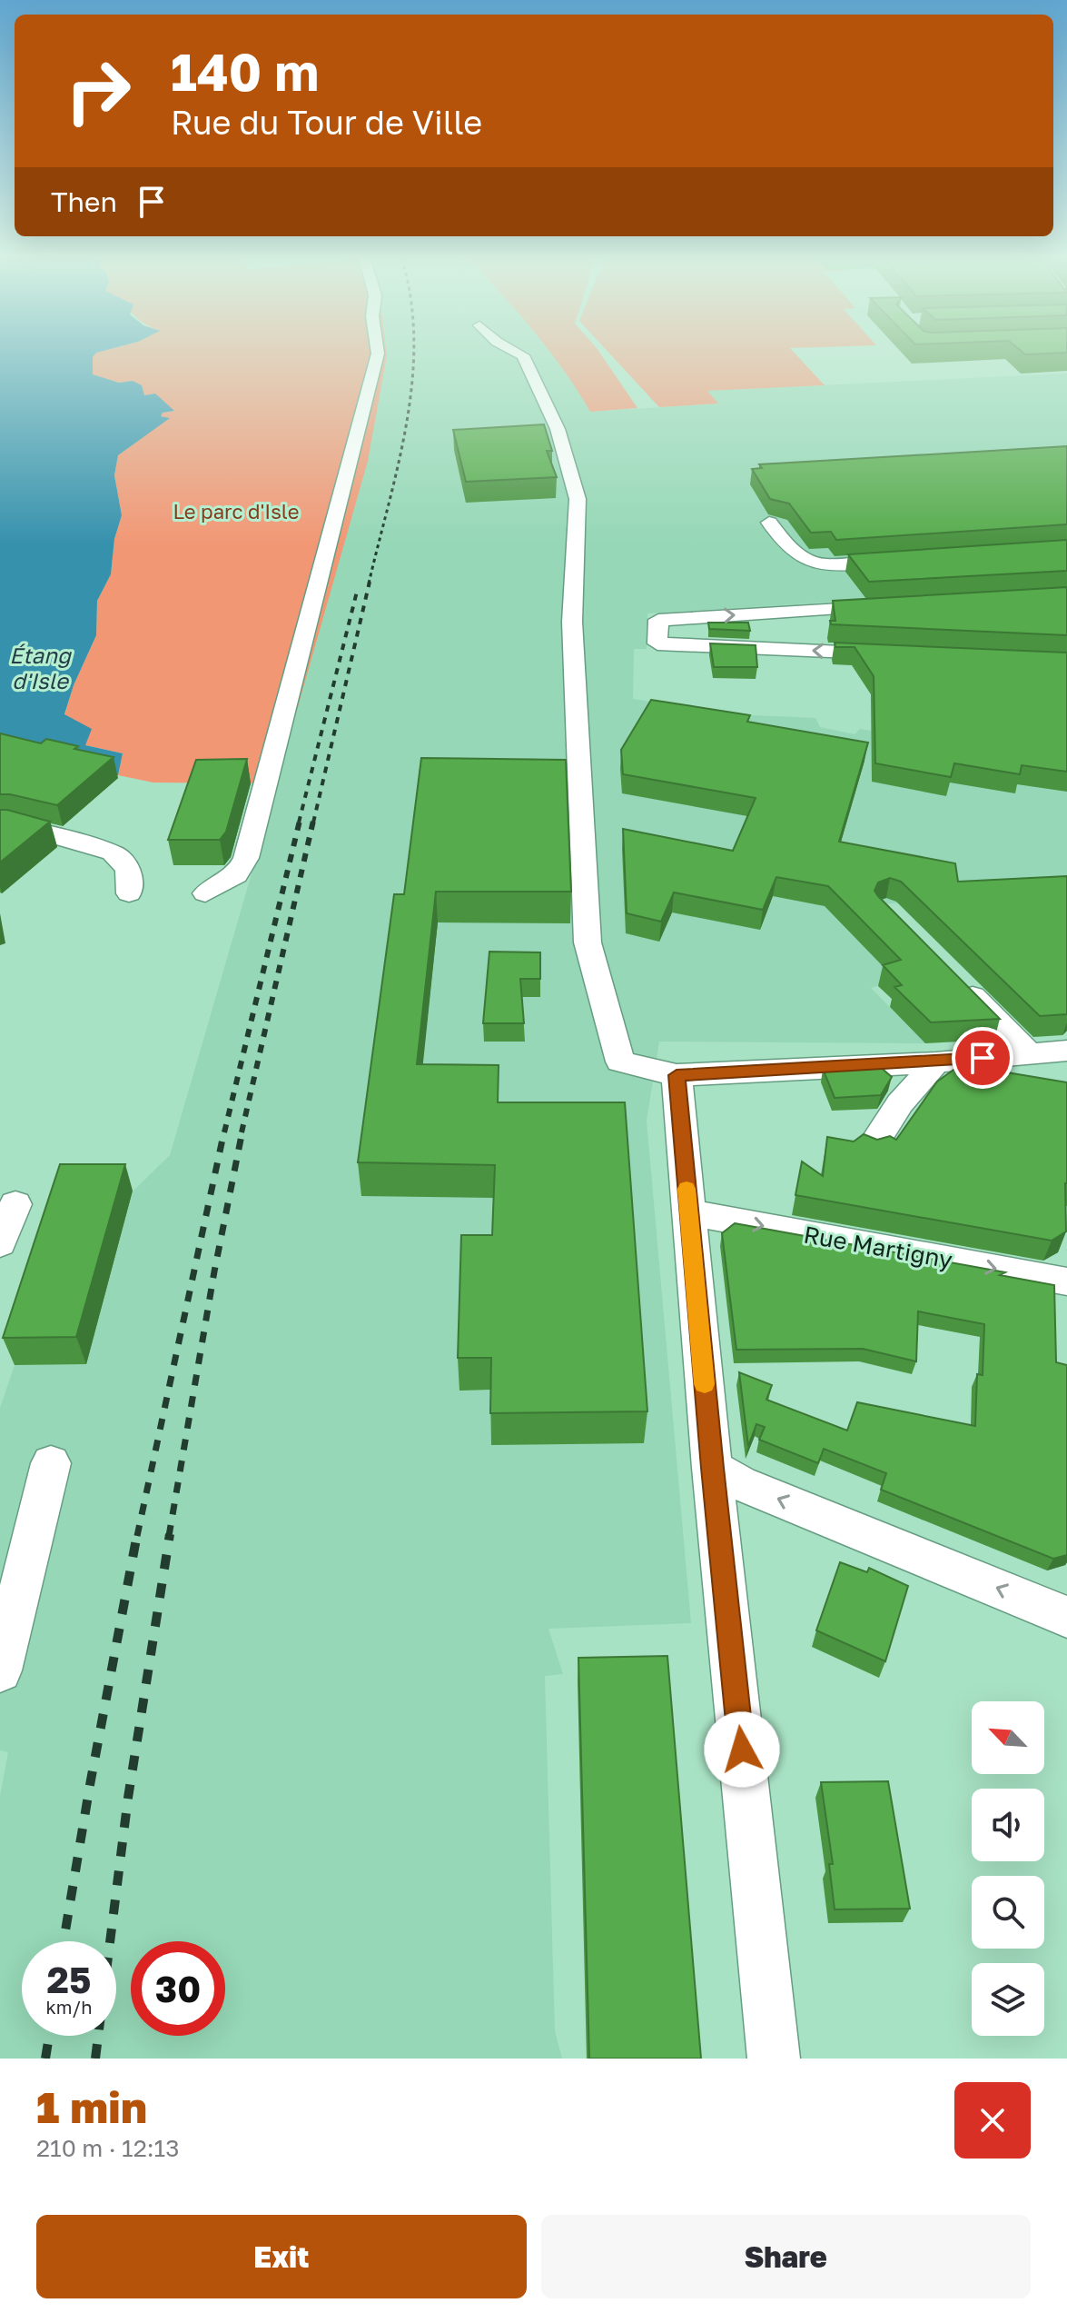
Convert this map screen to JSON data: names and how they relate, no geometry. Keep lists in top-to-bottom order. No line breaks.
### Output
{"streets":{"street":["Rue Martigny"]},"water":["Étang d'Isle"],"parks":["Le parc d'Isle"],"north":"top left","page":{"turn":["140 m","Rue du Tour de Ville"],"then":"Then","speed":"25 km/h","limit":"30","heading":["1 min","210 m · 12:13"],"buttons":["Exit","Share"]}}
